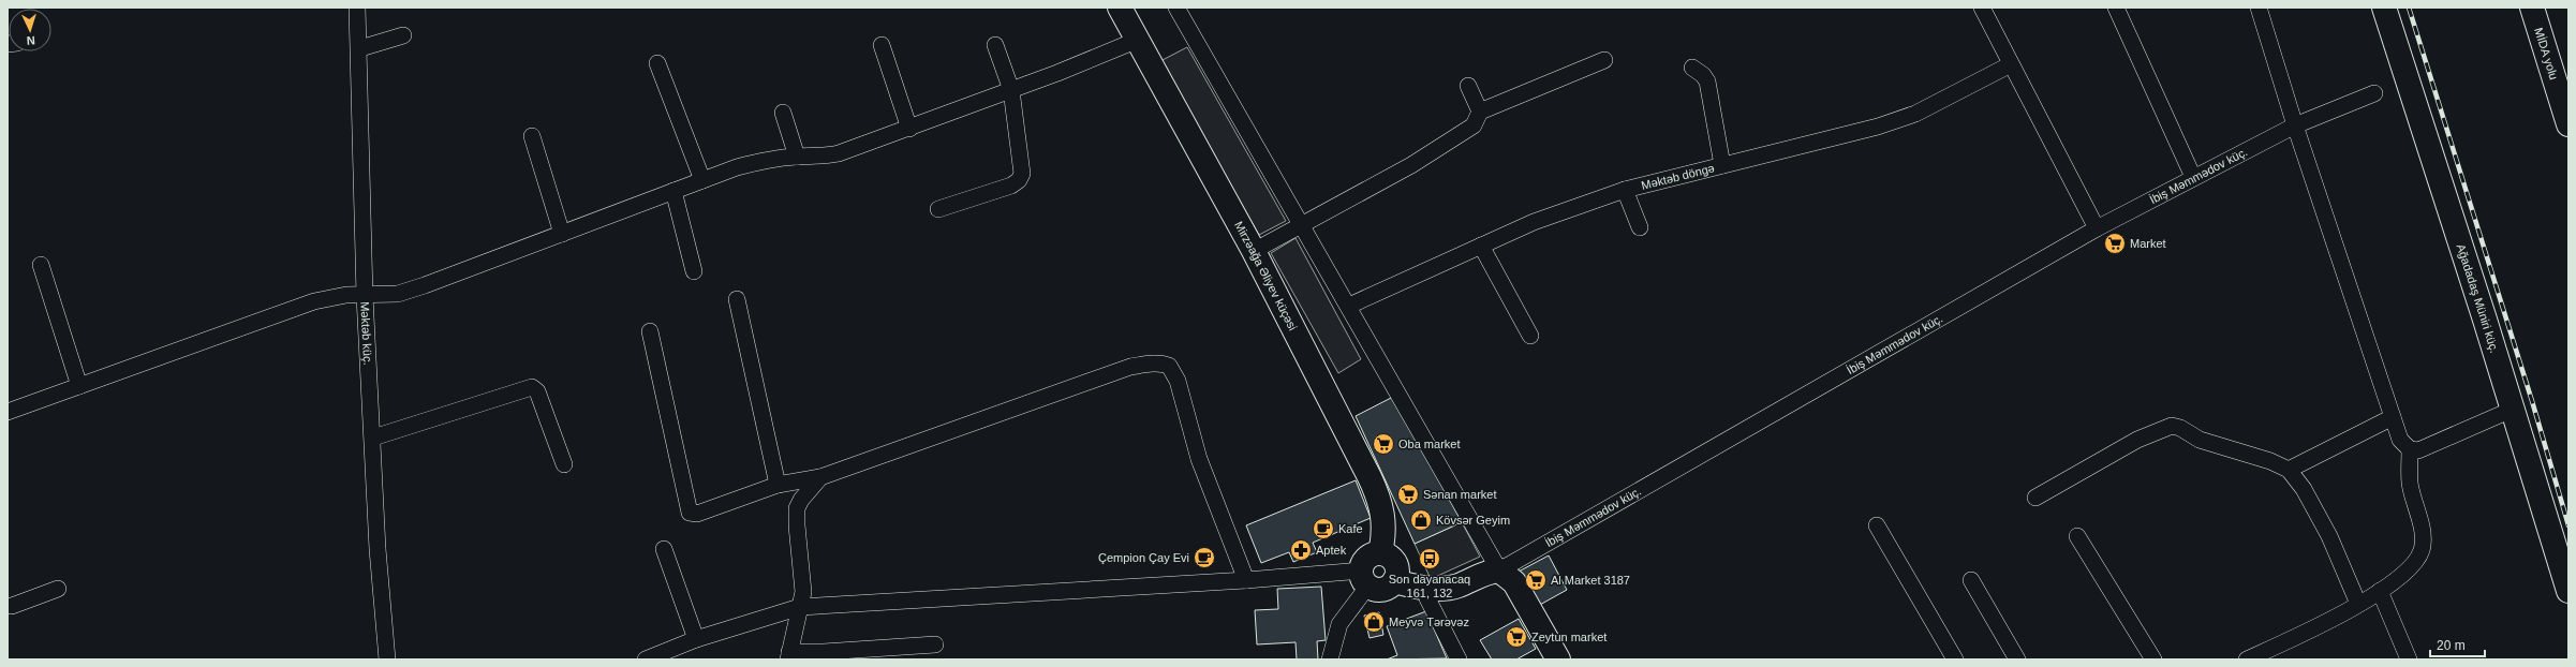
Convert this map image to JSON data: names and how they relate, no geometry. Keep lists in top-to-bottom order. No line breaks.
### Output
{"streets":{"street":["MİDA yolu","İbiş Məmmədov küç.","Məktəb döngə","Mirzəağa Əliyev küçəsi","Ağadadaş Müniri küç.","Məktəb küç."]},"places":{"supermarket":["Market","Oba market","Sənan market","Al Market 3187","Zeytun market"],"shop":["Kövsər Geyim","Meyvə Tərəvəz"],"cafe":["Kafe","Çempion Çay Evi"],"pharmacy":["Aptek"],"bus stop":["Son dayanacaq 161, 132"]},"scale_bar":"20 m","north":"bottom"}
